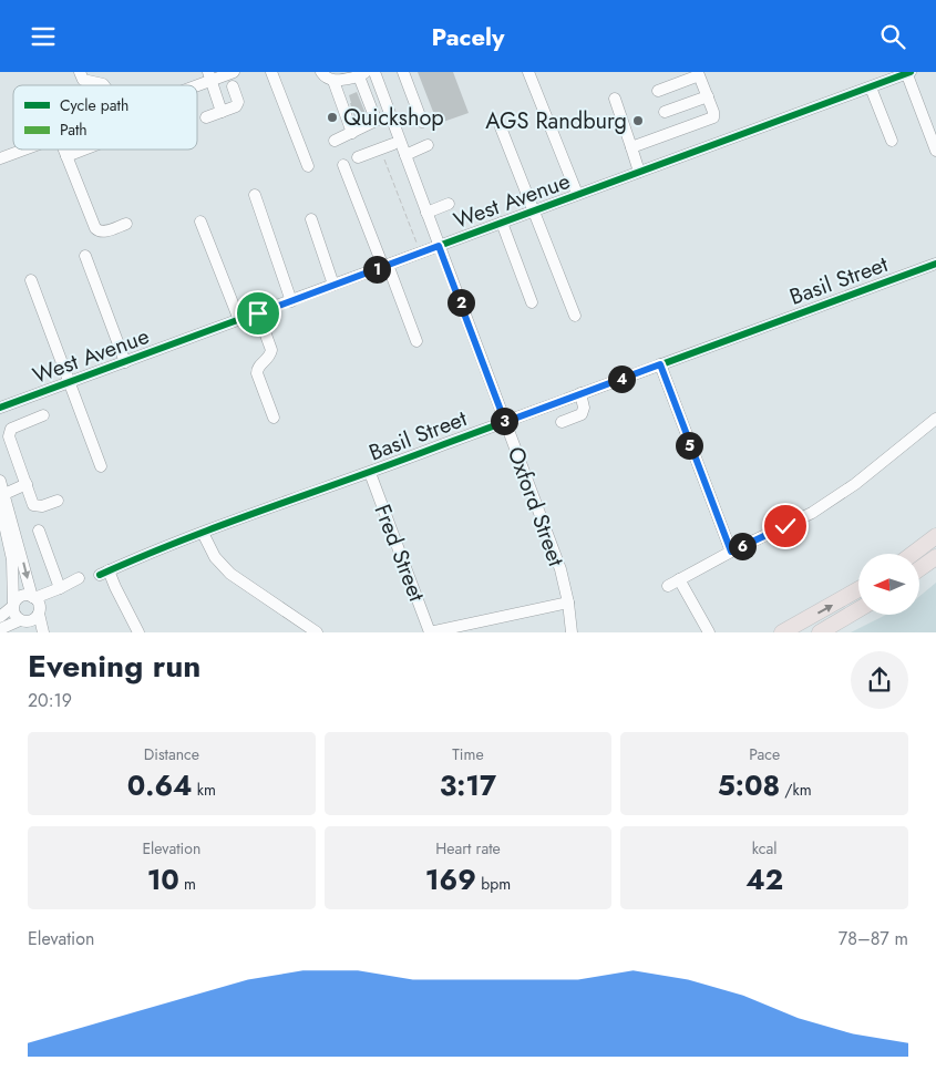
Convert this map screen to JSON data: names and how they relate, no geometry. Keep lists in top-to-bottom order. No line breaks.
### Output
{"streets":{"street":["West Avenue","Basil Street","Oxford Street","Fred Street"]},"crossings":[["West Avenue","Oxford Street"],["Basil Street","Oxford Street"],["Basil Street","Fred Street"]],"places":["Quickshop","AGS Randburg"],"legend":["Cycle path","Path"],"north":"left","page":{"header":"Pacely","pins":["1","2","4","3","5","6"],"heading":["Evening run","20:19"],"stats":[["Distance","0.64 km"],["Time","3:17"],["Pace","5:08 /km"],["Elevation","10 m"],["Heart rate","169 bpm"],["kcal","42"]],"chart":["Elevation","78–87 m"]}}
